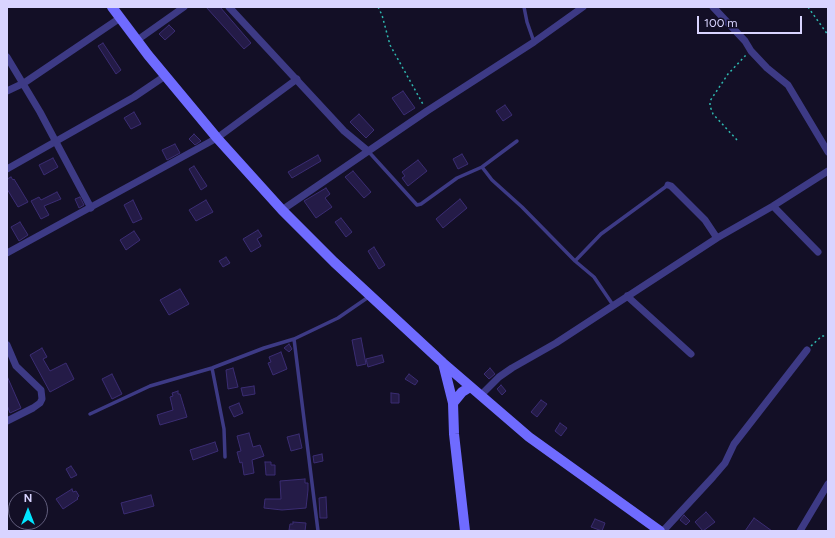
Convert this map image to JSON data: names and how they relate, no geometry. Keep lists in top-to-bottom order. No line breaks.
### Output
{"scale_bar":"100 m","north":"top"}
